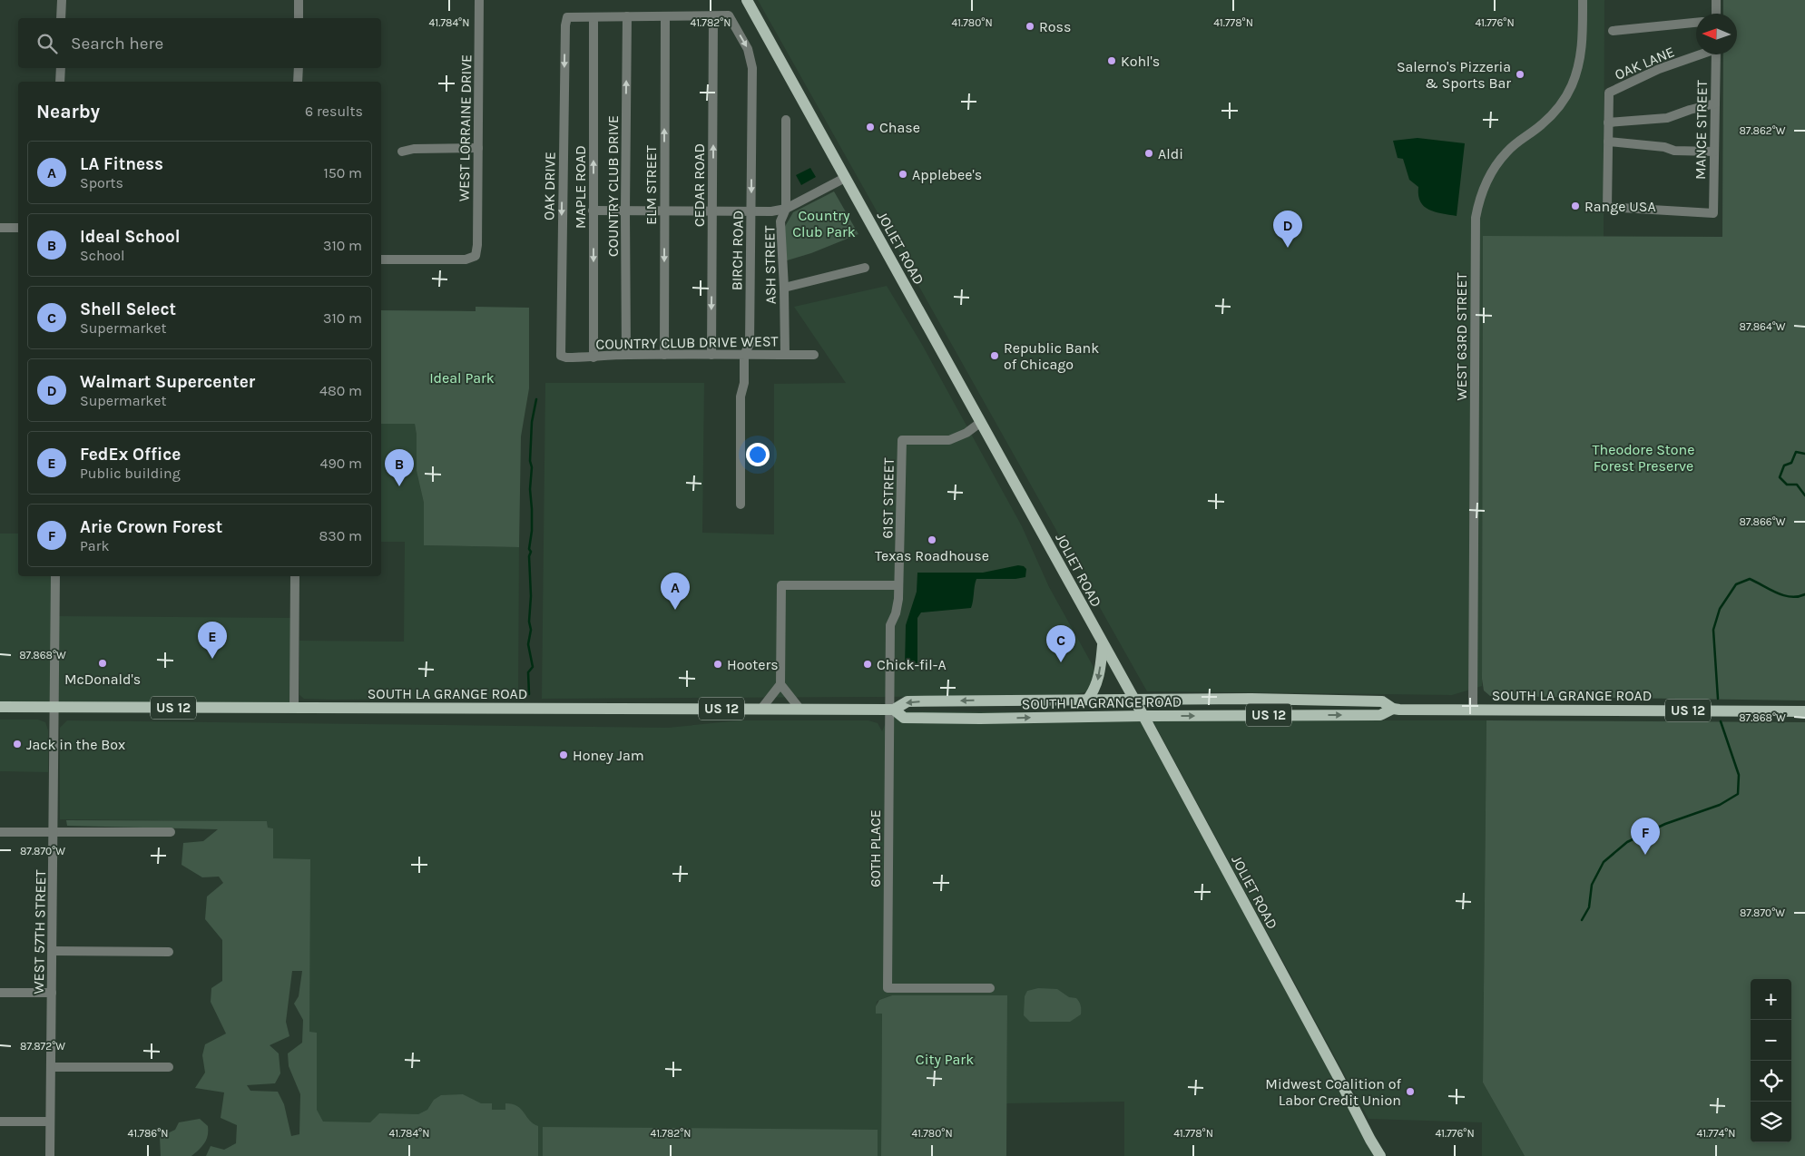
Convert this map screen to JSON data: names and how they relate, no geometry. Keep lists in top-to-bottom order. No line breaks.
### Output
{"streets":{"main road":["JOLIET ROAD","SOUTH LA GRANGE ROAD","US 12"],"street":["OAK LANE","WEST LORRAINE DRIVE","MANCE STREET","ELM STREET","CEDAR ROAD","OAK DRIVE","COUNTRY CLUB DRIVE","MAPLE ROAD","BIRCH ROAD","ASH STREET","WEST 63RD STREET","COUNTRY CLUB DRIVE WEST","61ST STREET","60TH PLACE","WEST 57TH STREET"]},"crossings":[["ELM STREET","COUNTRY CLUB DRIVE WEST"],["CEDAR ROAD","BIRCH ROAD"],["CEDAR ROAD","COUNTRY CLUB DRIVE WEST"],["OAK DRIVE","MAPLE ROAD"],["OAK DRIVE","COUNTRY CLUB DRIVE WEST"],["COUNTRY CLUB DRIVE","COUNTRY CLUB DRIVE WEST"],["MAPLE ROAD","COUNTRY CLUB DRIVE WEST"],["JOLIET ROAD","61ST STREET"],["JOLIET ROAD","SOUTH LA GRANGE ROAD"],["BIRCH ROAD","COUNTRY CLUB DRIVE WEST"],["ASH STREET","COUNTRY CLUB DRIVE WEST"],["WEST 63RD STREET","SOUTH LA GRANGE ROAD"],["61ST STREET","SOUTH LA GRANGE ROAD"],["61ST STREET","60TH PLACE"],["SOUTH LA GRANGE ROAD","60TH PLACE"],["SOUTH LA GRANGE ROAD","WEST 57TH STREET"]],"one_way":["OAK DRIVE","COUNTRY CLUB DRIVE","BIRCH ROAD"],"parks":["Country Club Park","Ideal Park","Theodore Stone Forest Preserve","City Park"],"places":["Ross","Kohl's","Salerno's Pizzeria & Sports Bar","Chase","Aldi","Applebee's","Range USA","Republic Bank of Chicago","Texas Roadhouse","McDonald's","Hooters","Chick-fil-A","Jack in the Box","Honey Jam","Midwest Coalition of Labor Credit Union"],"north":"left","page":{"search":"Search here","heading":["Nearby","6 results"],"list":[{"mark":"A","name":"LA Fitness","note":"Sports","value":"150 m"},{"mark":"B","name":"Ideal School","note":"School","value":"310 m"},{"mark":"C","name":"Shell Select","note":"Supermarket","value":"310 m"},{"mark":"D","name":"Walmart Supercenter","note":"Supermarket","value":"480 m"},{"mark":"E","name":"FedEx Office","note":"Public building","value":"490 m"},{"mark":"F","name":"Arie Crown Forest","note":"Park","value":"830 m"}],"pins":["D","B","A","E","C","F"],"map_buttons":["+","−"]},"coordinates":["41.784°N","41.782°N","41.780°N","41.778°N","41.776°N","87.862°W","87.864°W","87.866°W","87.868°W","87.870°W","87.872°W","41.786°N","41.774°N"]}
